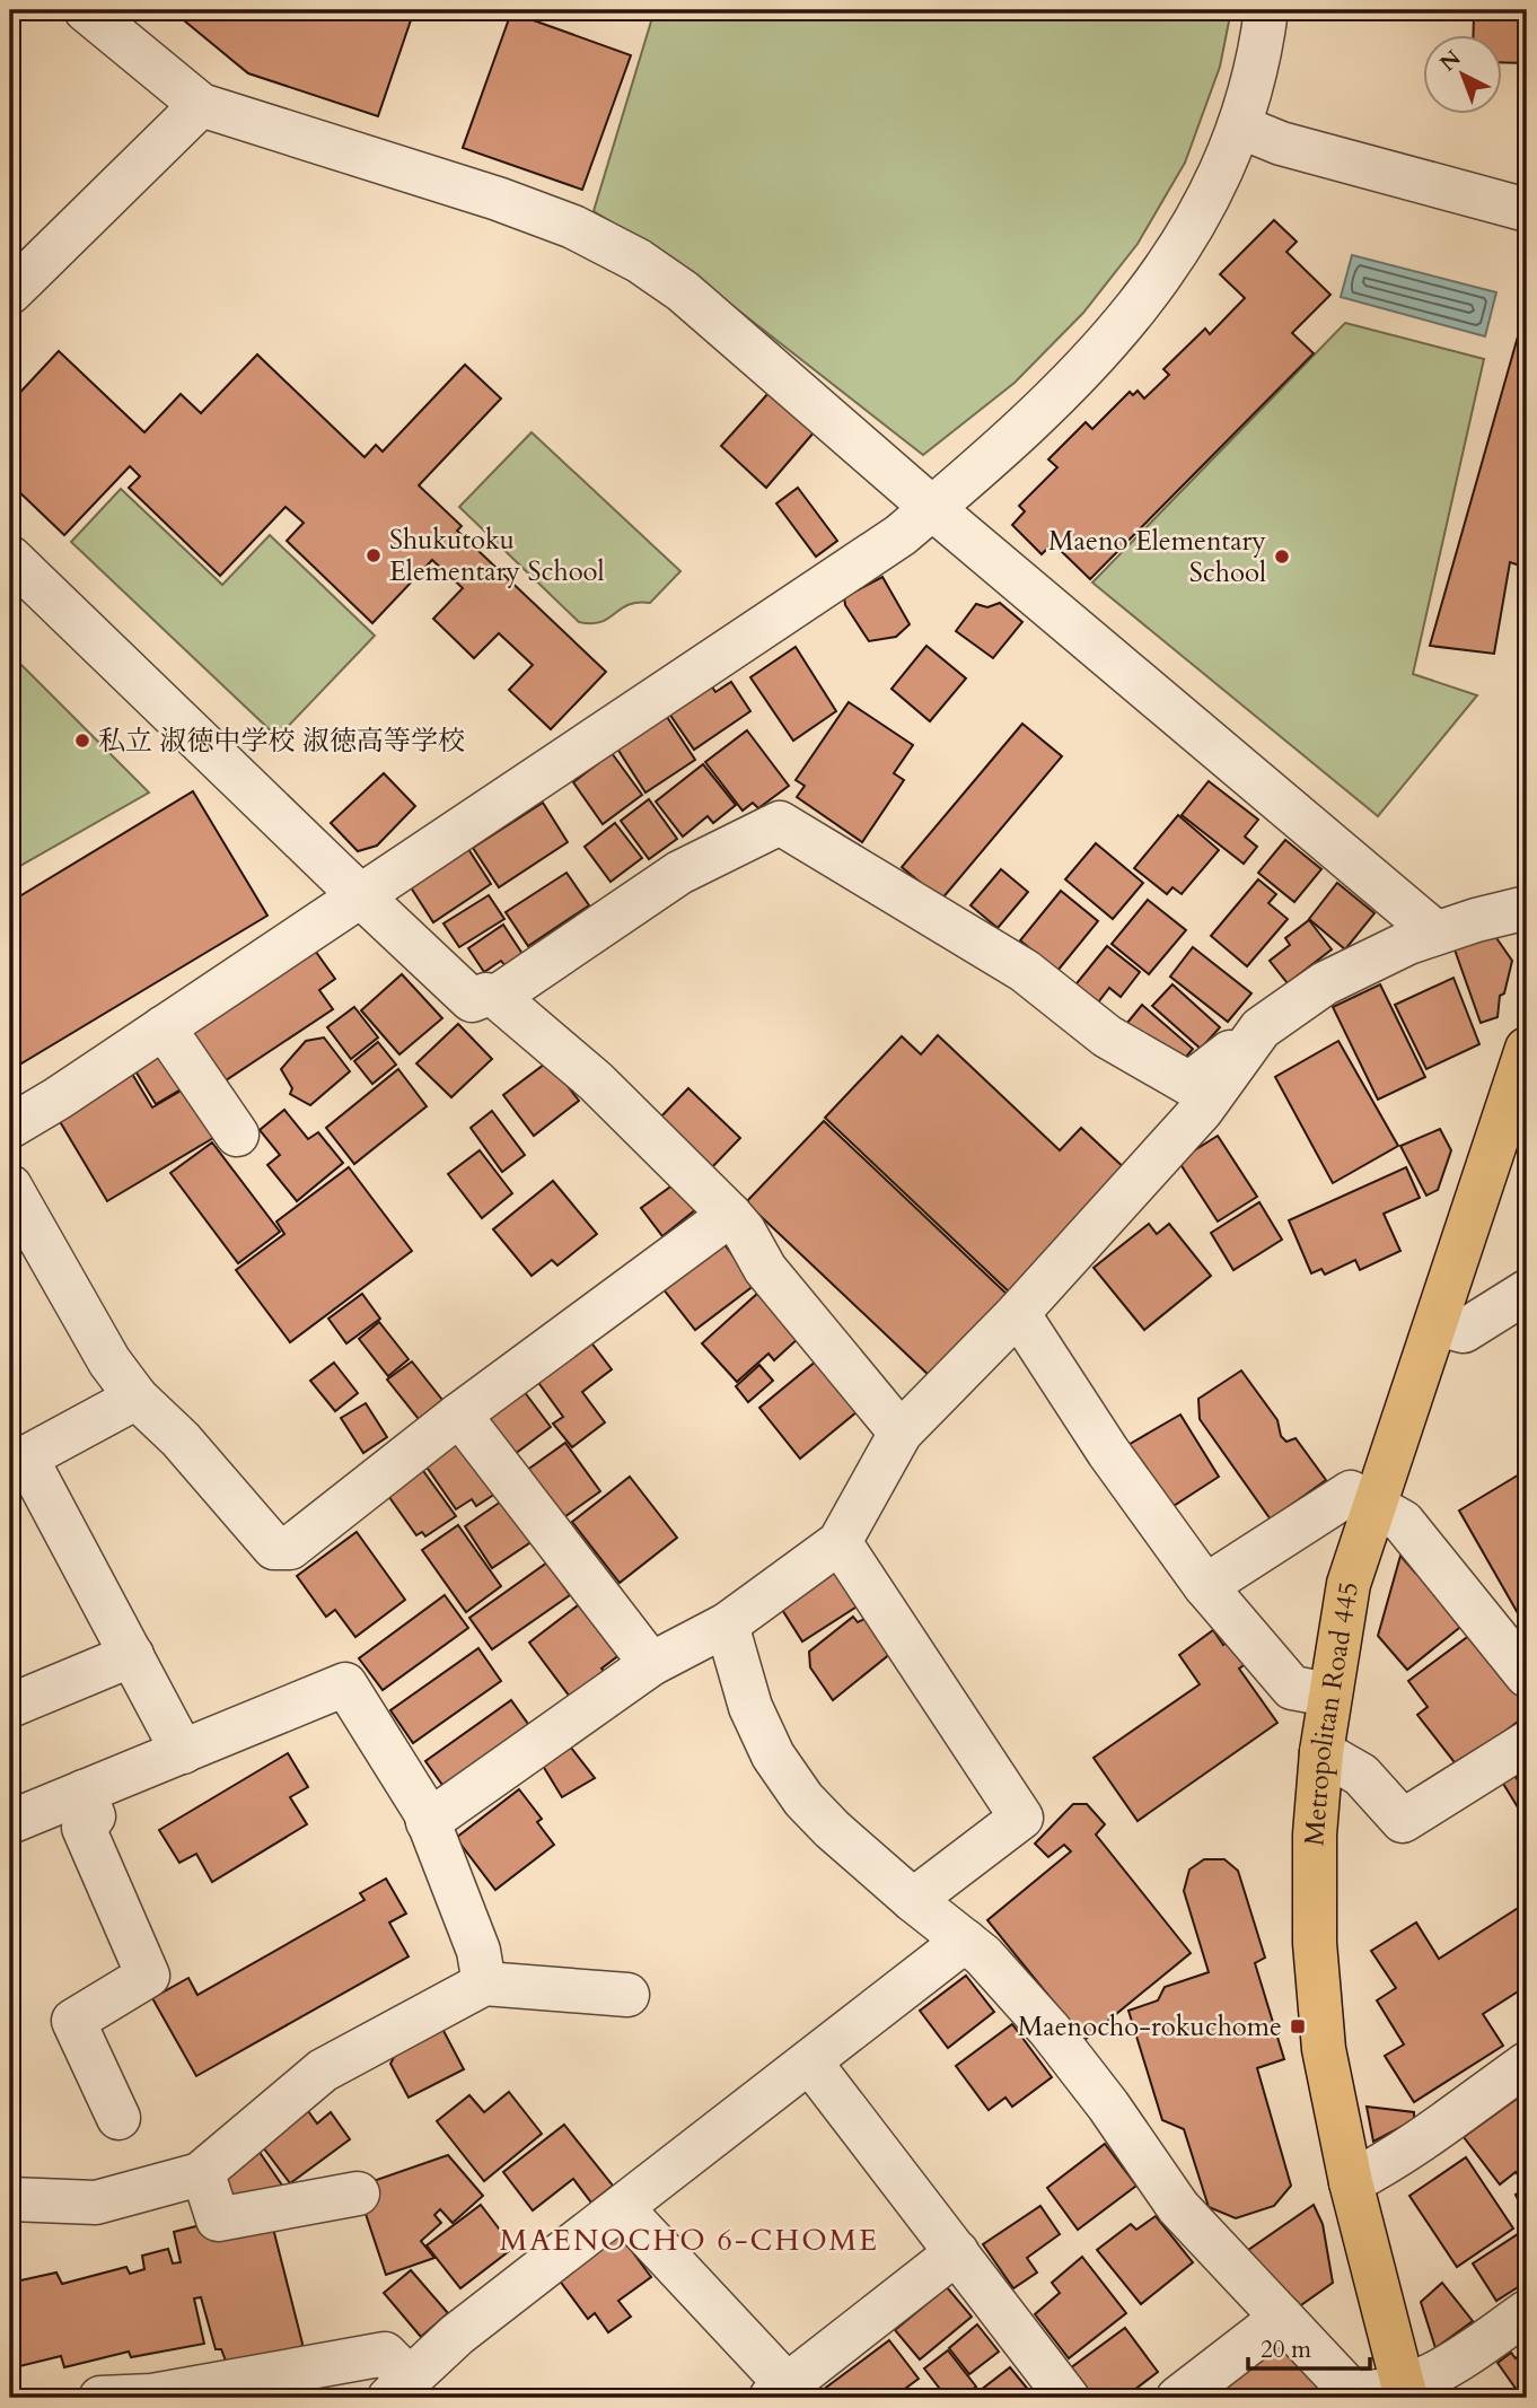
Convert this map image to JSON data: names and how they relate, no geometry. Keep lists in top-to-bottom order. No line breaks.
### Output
{"streets":{"main road":["Metropolitan Road 445"]},"districts":["MAENOCHO 6-CHOME"],"places":{"other":["Shukutoku Elementary School","Maeno Elementary School","私立 淑徳中学校 淑徳高等学校"],"transit":["Maenocho-rokuchome"]},"scale_bar":"20 m","north":"top left"}
